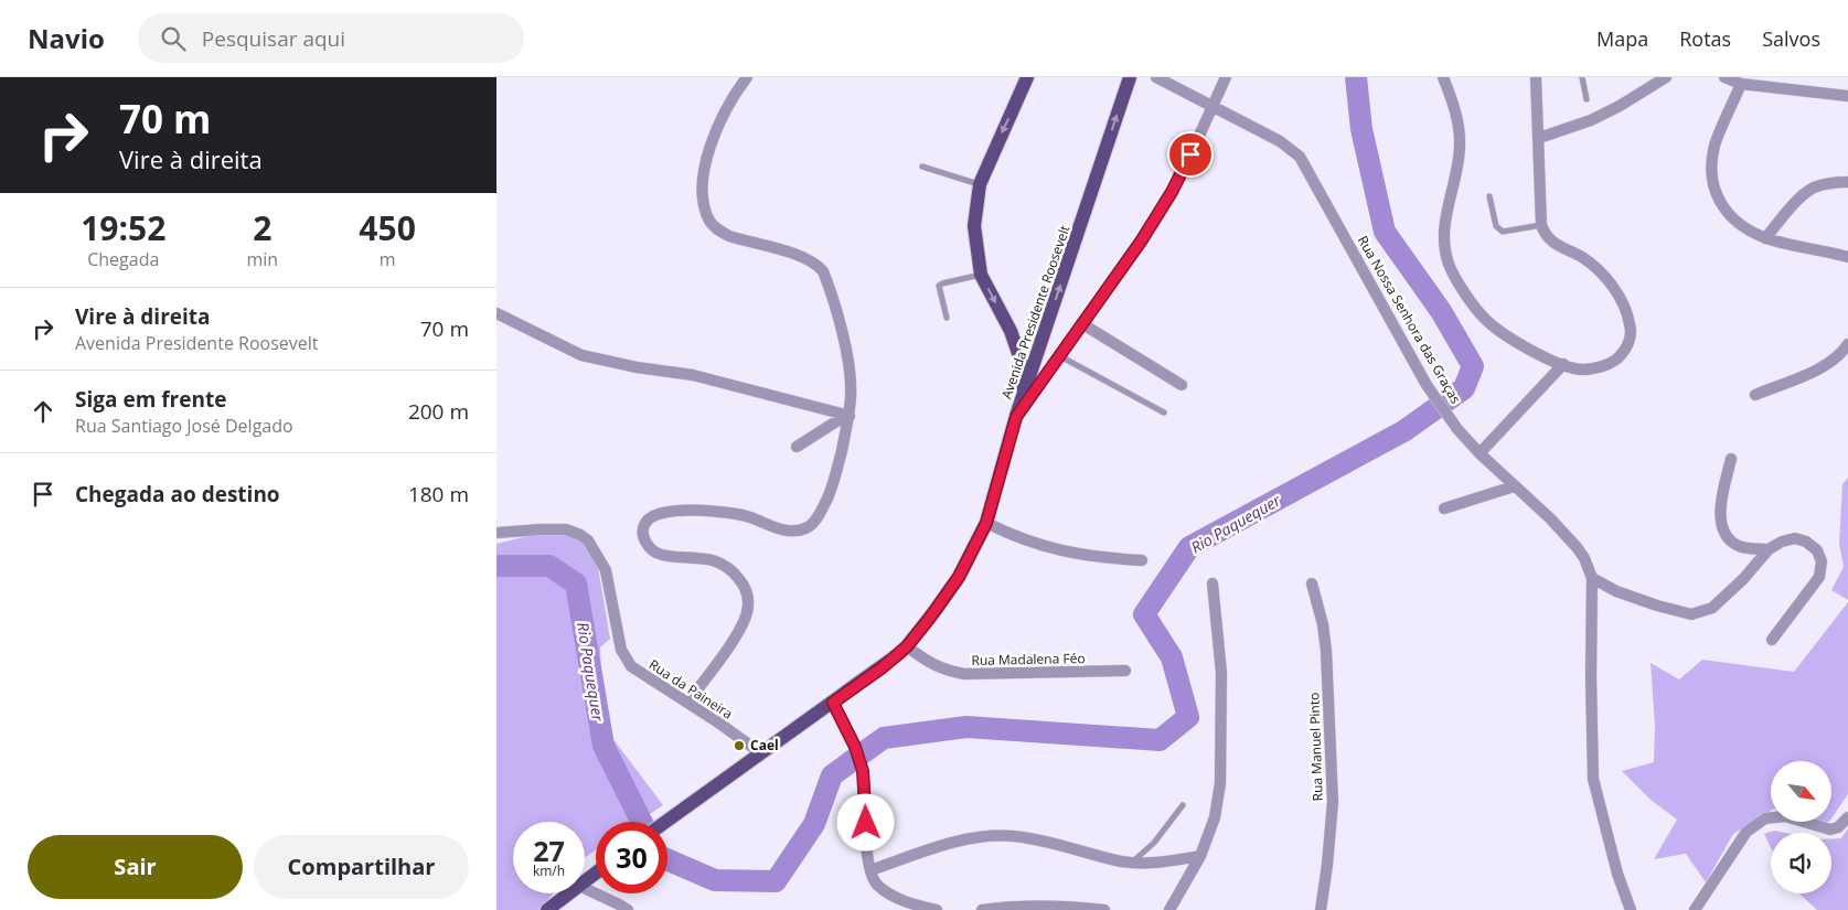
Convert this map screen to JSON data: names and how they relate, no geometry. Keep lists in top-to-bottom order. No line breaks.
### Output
{"streets":{"main road":["Avenida Presidente Roosevelt"],"street":["Rua Nossa Senhora das Graças","Rua Madalena Féo","Rua da Paineira","Rua Manuel Pinto"]},"crossings":[["Avenida Presidente Roosevelt","Rua Madalena Féo"],["Avenida Presidente Roosevelt","Rua da Paineira"]],"water":["Rio Paquequer"],"places":["Cael"],"north":"bottom right","page":{"header":"Navio","search":"Pesquisar aqui","nav":["Mapa","Rotas","Salvos"],"turn":["70 m","Vire à direita"],"eta":["19:52","Chegada","2","min","450","m"],"list":[{"name":"Vire à direita","note":"Avenida Presidente Roosevelt","value":"70 m"},{"name":"Siga em frente","note":"Rua Santiago José Delgado","value":"200 m"},{"name":"Chegada ao destino","value":"180 m"}],"speed":"27 km/h","limit":"30","buttons":["Sair","Compartilhar"]}}
